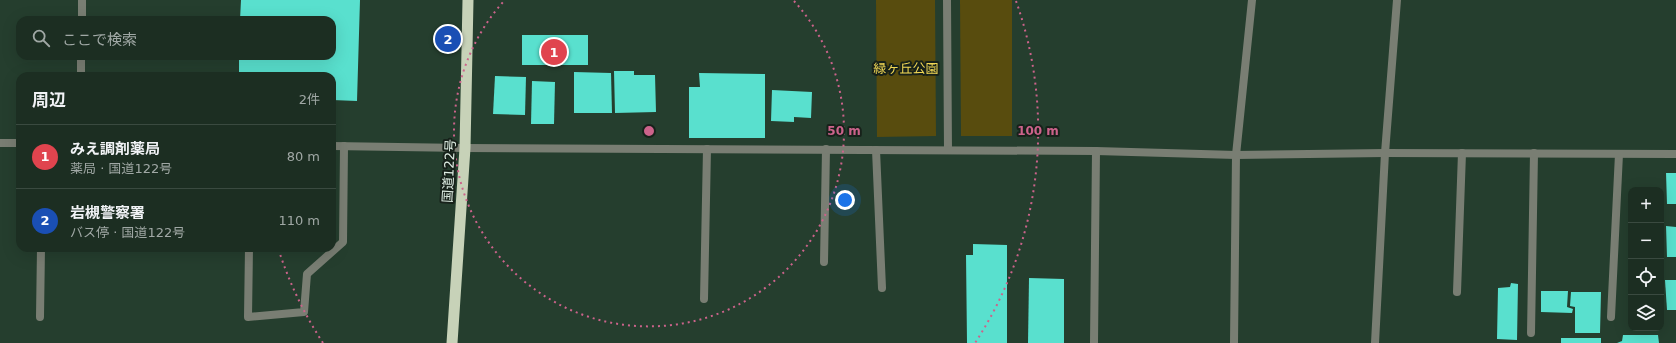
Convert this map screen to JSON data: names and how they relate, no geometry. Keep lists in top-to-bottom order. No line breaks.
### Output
{"streets":{"highway":["国道122号"]},"parks":["緑ヶ丘公園"],"page":{"search":"ここで検索","pins":["2","1"],"heading":["周辺","2件"],"list":[{"mark":"1","name":"みえ調剤薬局","note":"薬局 · 国道122号","value":"80 m"},{"mark":"2","name":"岩槻警察署","note":"バス停 · 国道122号","value":"110 m"}],"map_buttons":["+","−"]},"rings":["50 m","100 m"]}
